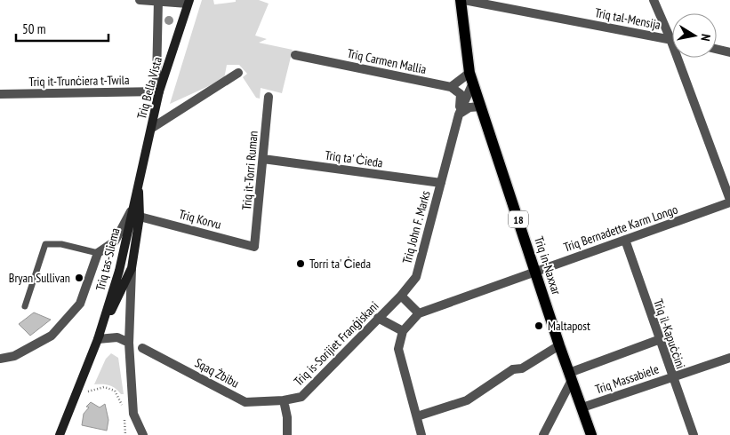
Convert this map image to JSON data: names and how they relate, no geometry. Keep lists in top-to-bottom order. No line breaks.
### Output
{"streets":{"main road":["Triq Bella Vista","18","Triq tas-Sliema","Triq in-Naxxar"],"street":["Triq tal-Mensija","Triq Carmen Mallia","Triq it-Trunċiera t-Twila","Triq ta' Ċieda","Triq it-Torri Ruman","Triq Korvu","Triq John F. Marks","Triq Bernadette Karm Longo","Triq il-Kapuċċini","Triq is-Sorijiet Franġiskani","Sqaq Żbibu","Triq Massabiele"]},"crossings":[["Triq Carmen Mallia","Triq John F. Marks"],["Triq it-Trunċiera t-Twila","Triq Bella Vista"],["Triq Bella Vista","Triq tas-Sliema"],["Triq ta' Ċieda","Triq it-Torri Ruman"],["Triq ta' Ċieda","Triq John F. Marks"],["Triq it-Torri Ruman","Triq Korvu"],["Triq Korvu","Triq tas-Sliema"],["Triq John F. Marks","Triq in-Naxxar"],["Triq John F. Marks","Triq is-Sorijiet Franġiskani"],["Triq Bernadette Karm Longo","Triq in-Naxxar"],["Triq Bernadette Karm Longo","Triq il-Kapuċċini"],["Triq in-Naxxar","Triq Massabiele"],["Triq il-Kapuċċini","Triq Massabiele"],["Triq is-Sorijiet Franġiskani","Sqaq Żbibu"]],"places":["Torri ta' Ċieda","Bryan Sullivan","Maltapost"],"scale_bar":"50 m","north":"right"}
